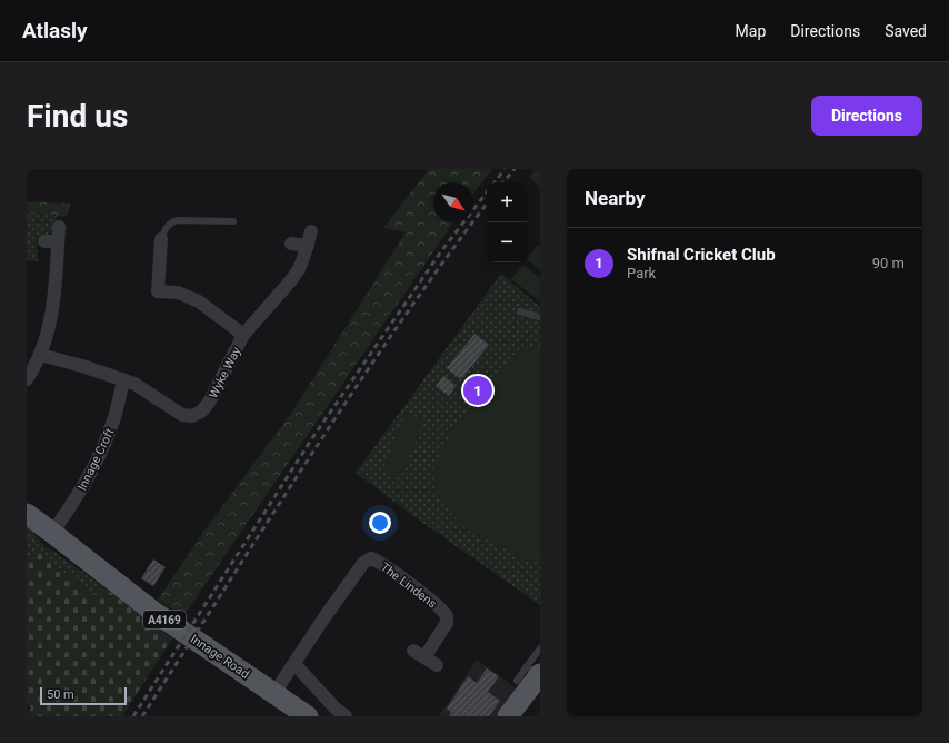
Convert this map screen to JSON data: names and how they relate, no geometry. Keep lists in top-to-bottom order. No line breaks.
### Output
{"streets":{"main road":["A4169","Innage Road"],"street":["Wyke Way","Innage Croft","The Lindens"]},"crossings":[["Wyke Way","Innage Croft"],["Innage Croft","Innage Road"],["The Lindens","Innage Road"]],"scale_bar":"50 m","north":"bottom right","page":{"header":"Atlasly","nav":["Map","Directions","Saved"],"buttons":"Directions","title":"Find us","heading":"Nearby","map_buttons":["+","−"],"list":[{"mark":"1","name":"Shifnal Cricket Club","note":"Park","value":"90 m"}],"pins":"1","scale":"50 m"}}
